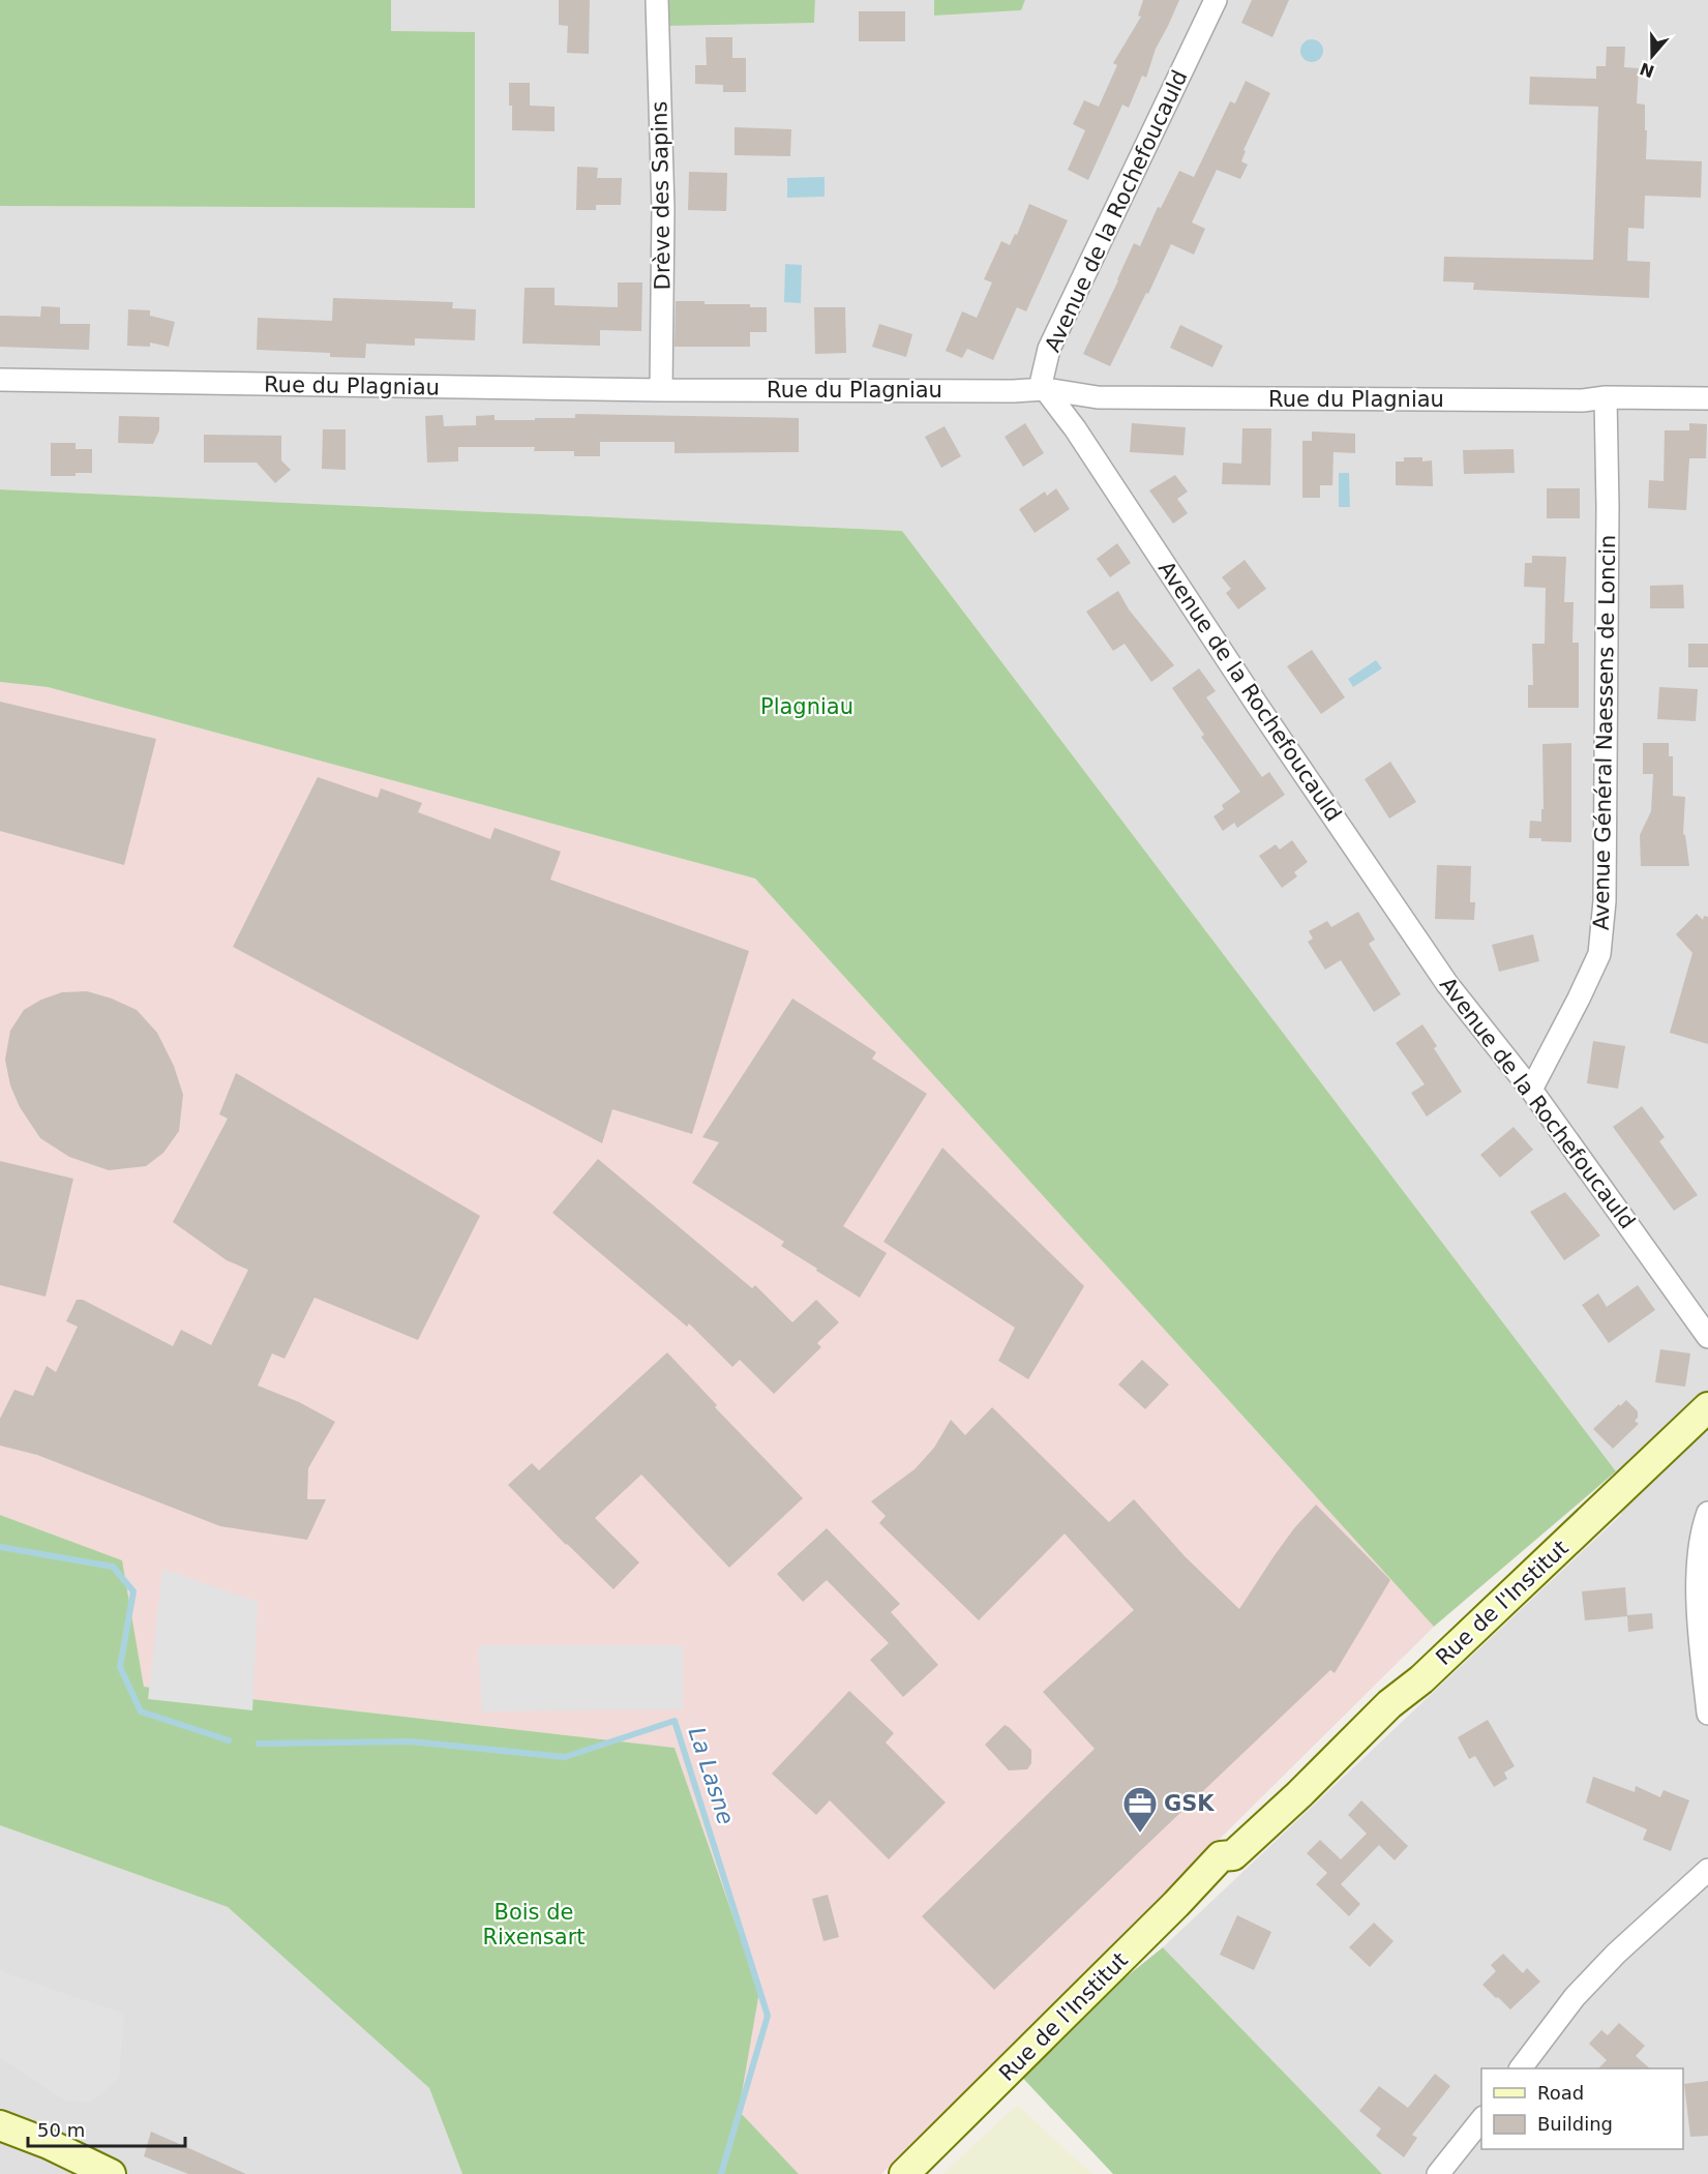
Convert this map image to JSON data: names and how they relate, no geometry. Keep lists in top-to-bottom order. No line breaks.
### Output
{"streets":{"street":["Drève des Sapins","Avenue de la Rochefoucauld","Rue du Plagniau","Avenue Général Naessens de Loncin","Rue de l'Institut"]},"crossings":[["Drève des Sapins","Rue du Plagniau"],["Avenue de la Rochefoucauld","Rue du Plagniau"],["Avenue de la Rochefoucauld","Avenue Général Naessens de Loncin"],["Rue du Plagniau","Avenue Général Naessens de Loncin"]],"water":["La Lasne"],"parks":["Plagniau","Bois de Rixensart"],"places":{"office":["GSK"]},"legend":["Road","Building"],"scale_bar":"50 m","north":"bottom"}
